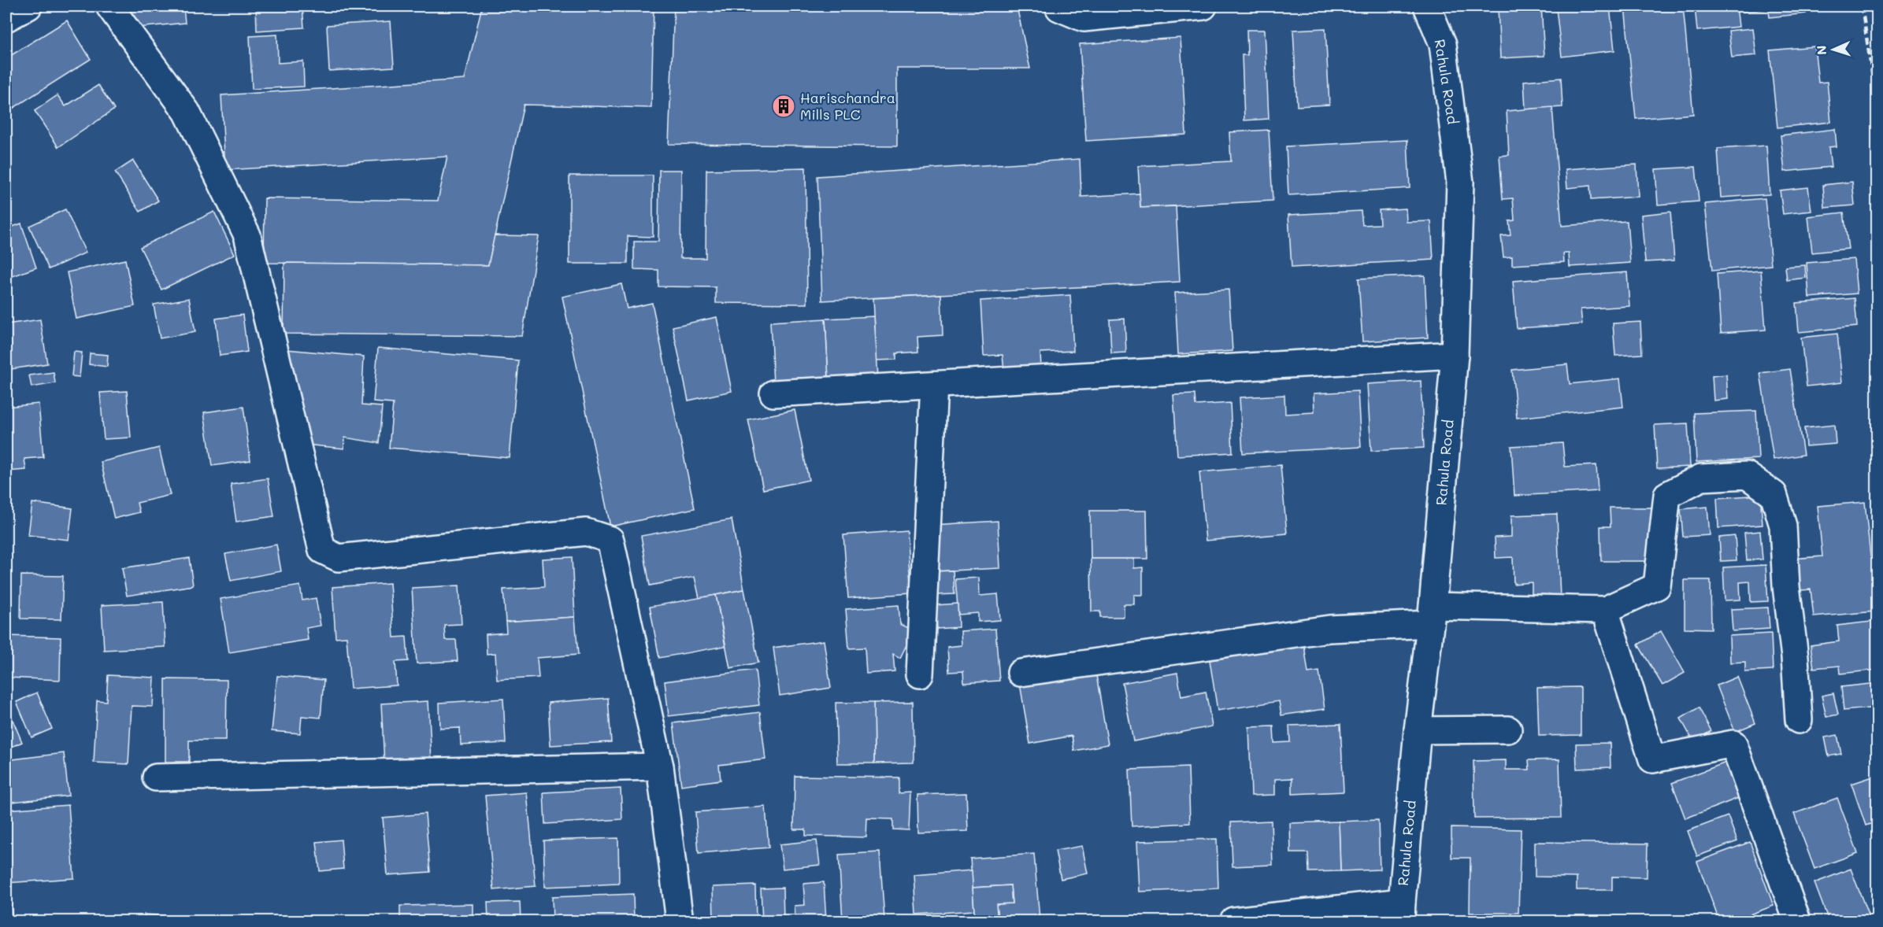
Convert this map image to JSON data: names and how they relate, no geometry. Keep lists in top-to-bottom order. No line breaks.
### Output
{"streets":{"street":["Rahula Road"]},"places":{"building":["Harischandra Mills PLC"]},"north":"left"}
